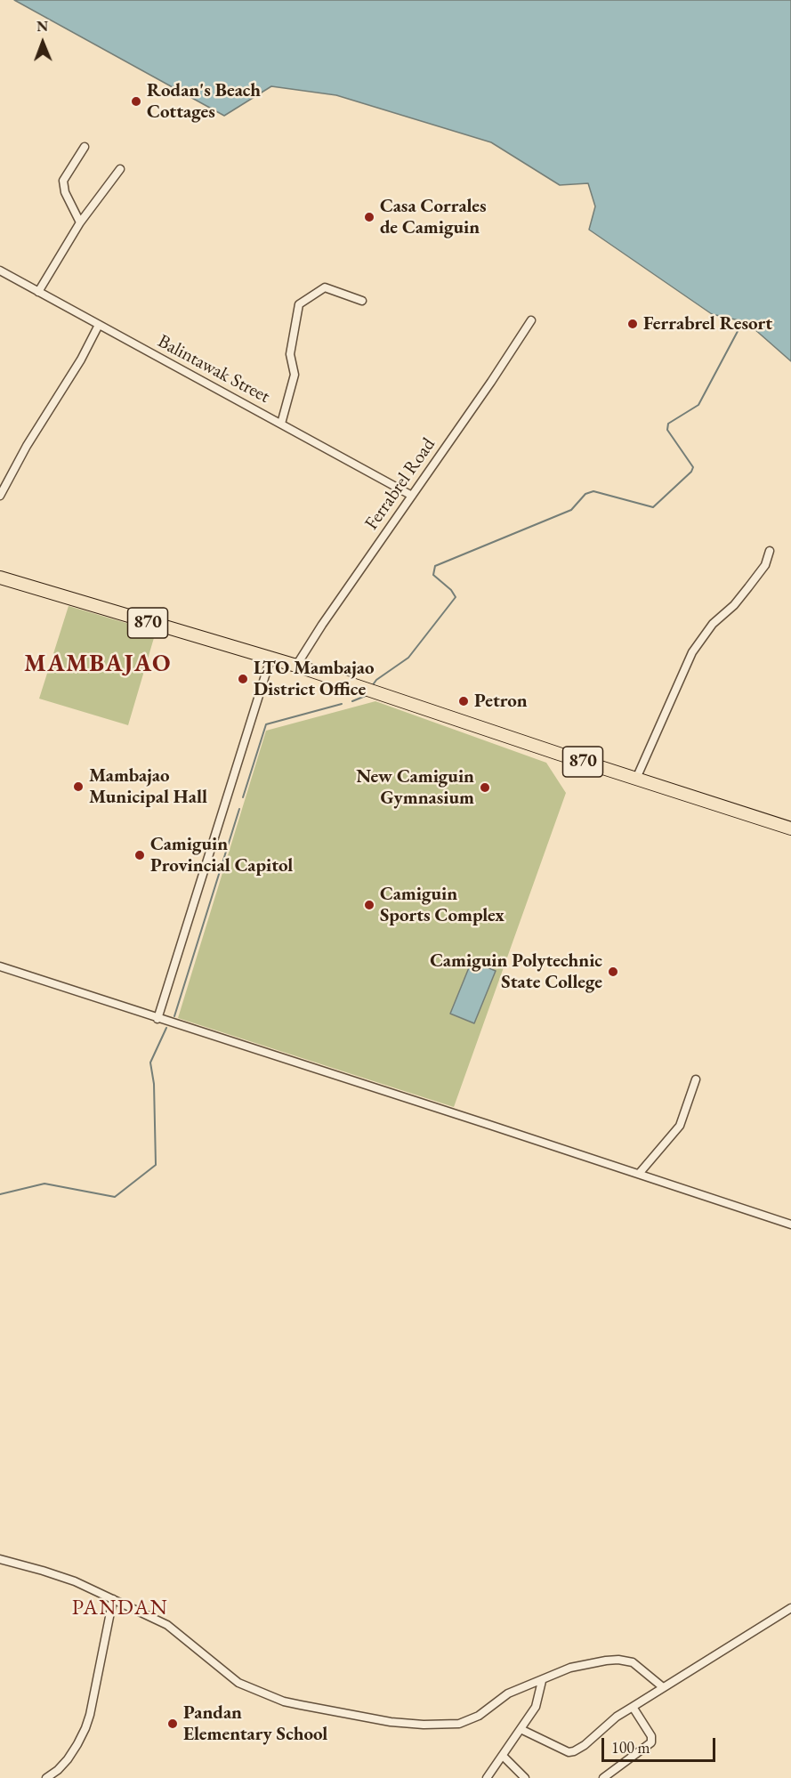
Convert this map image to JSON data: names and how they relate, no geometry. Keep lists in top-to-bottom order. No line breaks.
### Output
{"streets":{"main road":["870"],"street":["Balintawak Street","Ferrabrel Road"]},"crossings":[["Balintawak Street","Ferrabrel Road"],["Ferrabrel Road","870"]],"districts":["MAMBAJAO","PANDAN"],"places":["Rodan's Beach Cottages","Casa Corrales de Camiguin","Ferrabrel Resort","LTO Mambajao District Office","Petron","Mambajao Municipal Hall","New Camiguin Gymnasium","Camiguin Provincial Capitol","Camiguin Sports Complex","Camiguin Polytechnic State College","Pandan Elementary School"],"scale_bar":"100 m","north":"top"}
